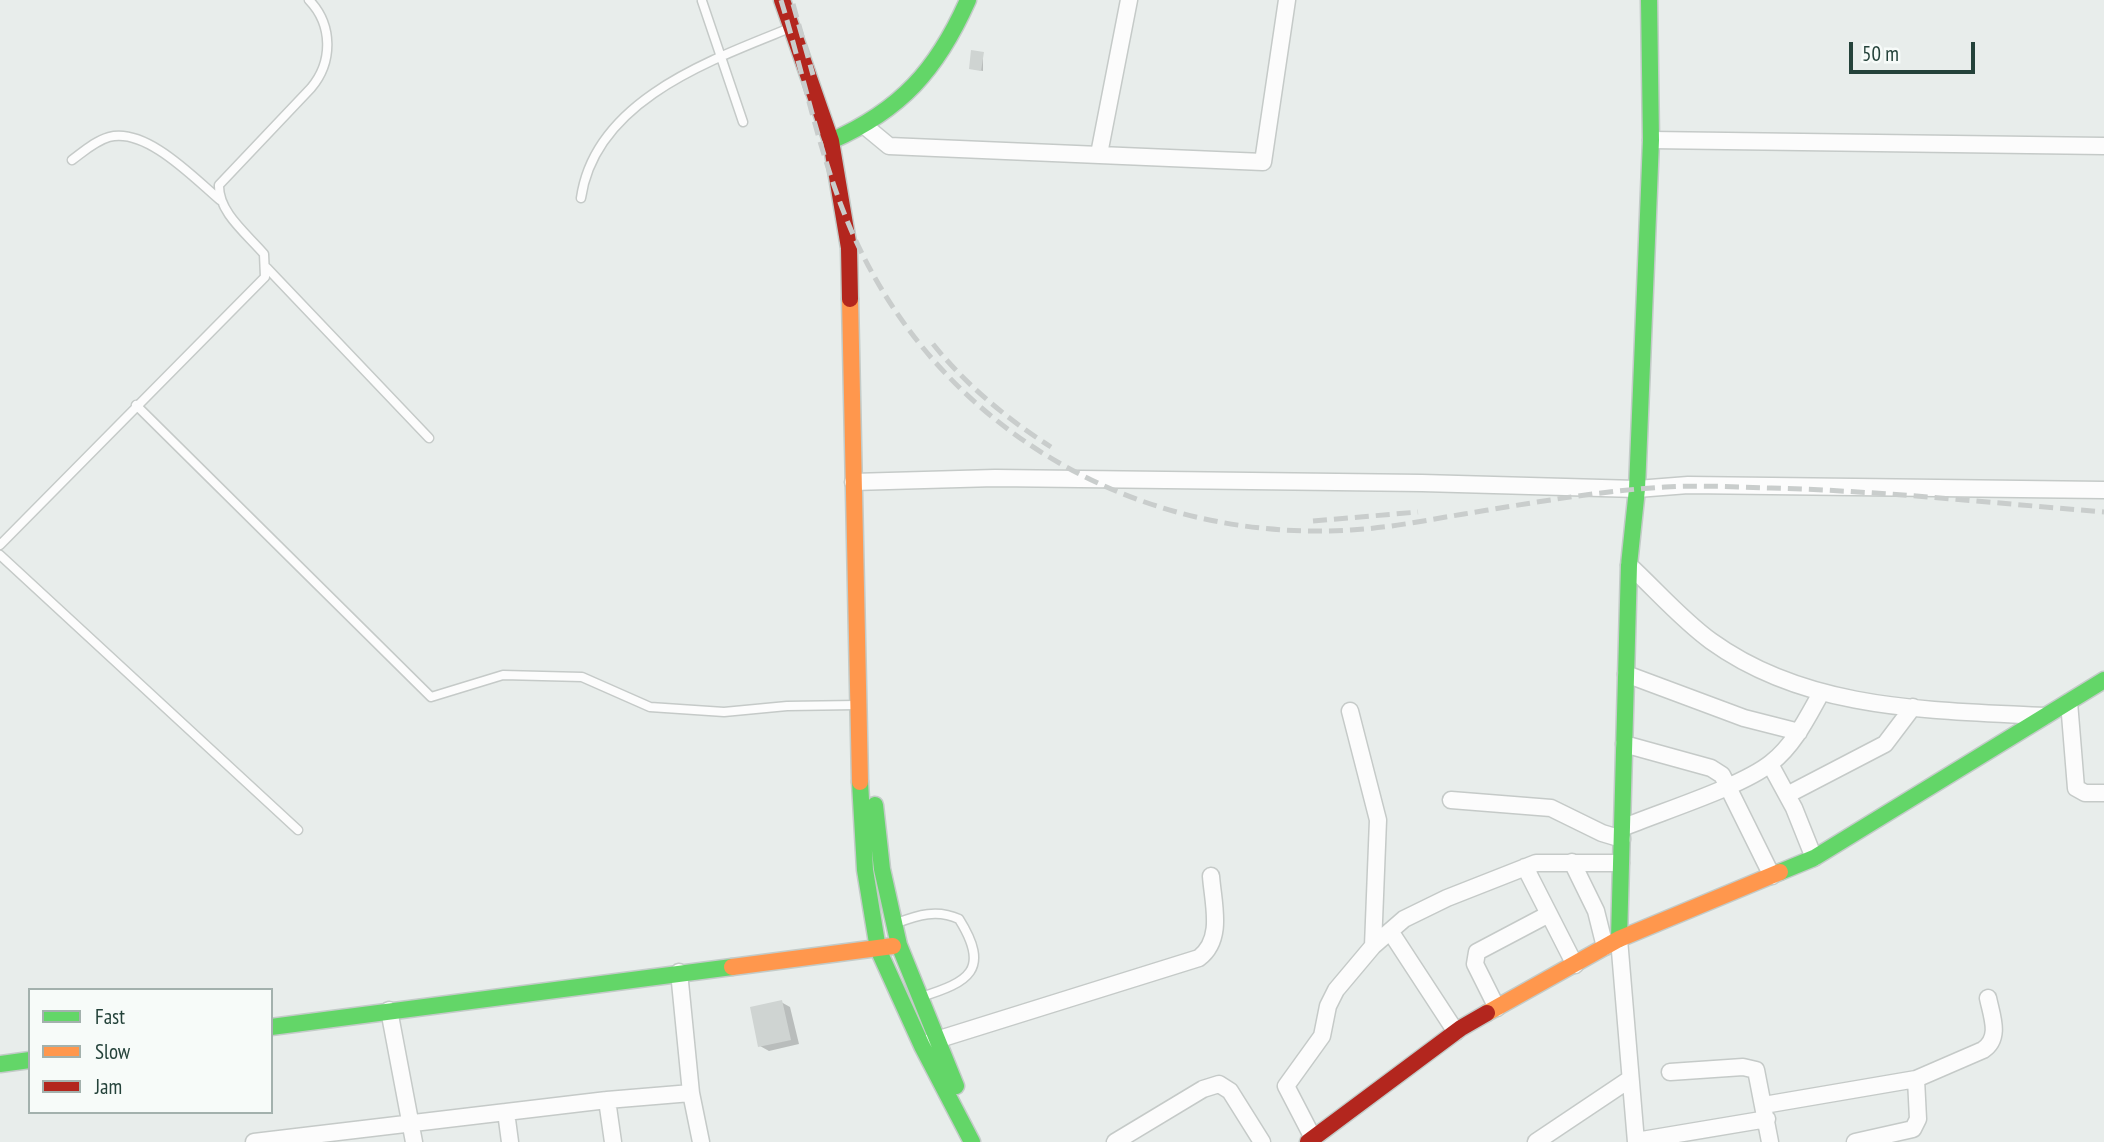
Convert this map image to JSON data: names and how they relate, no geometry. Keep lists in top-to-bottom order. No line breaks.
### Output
{"legend":["Fast","Slow","Jam"],"scale_bar":"50 m"}
